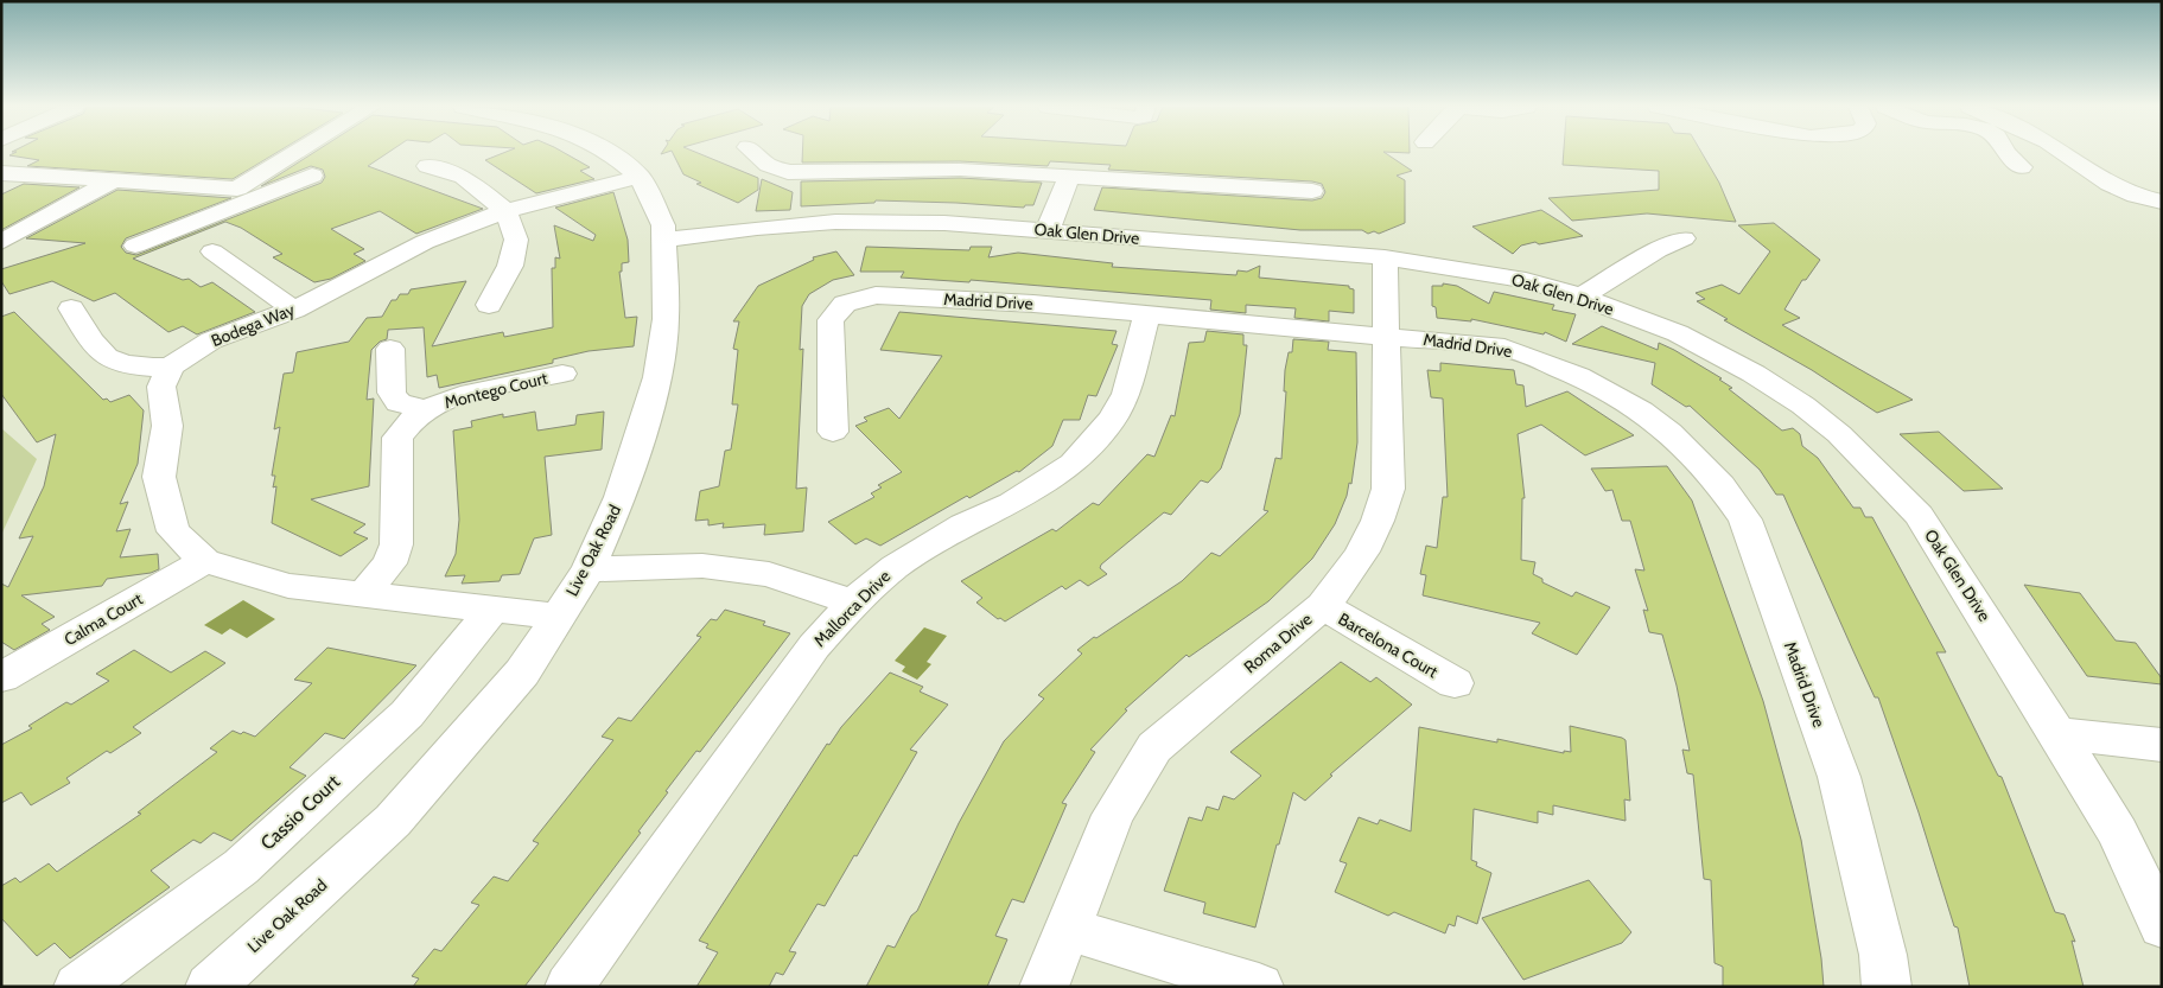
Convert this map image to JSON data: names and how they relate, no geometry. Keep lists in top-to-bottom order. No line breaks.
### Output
{"streets":{"street":["Oak Glen Drive","Madrid Drive","Bodega Way","Montego Court","Live Oak Road","Mallorca Drive","Calma Court","Roma Drive","Barcelona Court","Cassio Court"]},"crossings":[["Oak Glen Drive","Live Oak Road"],["Oak Glen Drive","Roma Drive"],["Madrid Drive","Mallorca Drive"],["Madrid Drive","Roma Drive"],["Bodega Way","Live Oak Road"],["Roma Drive","Barcelona Court"]]}
